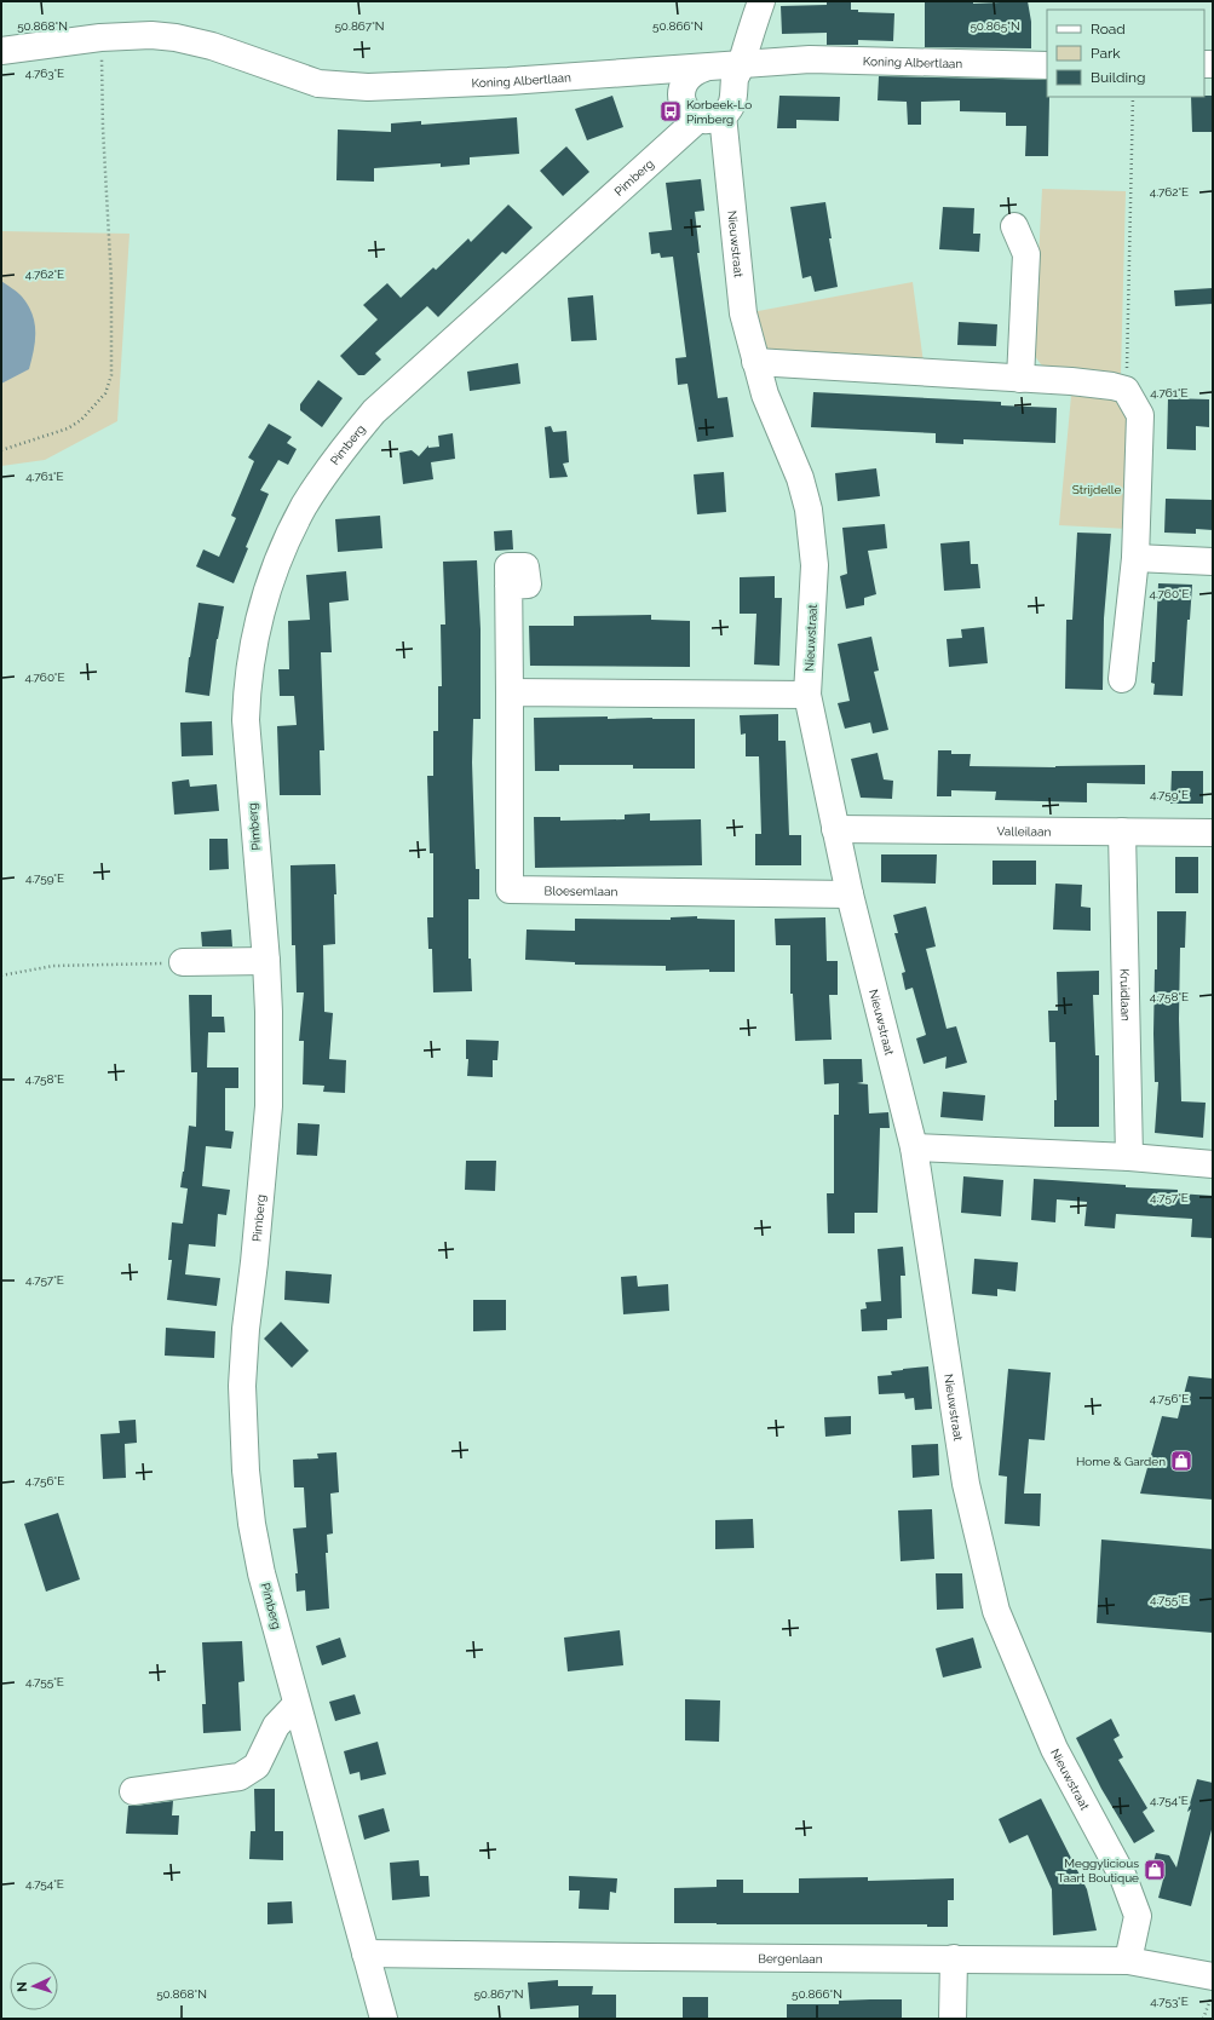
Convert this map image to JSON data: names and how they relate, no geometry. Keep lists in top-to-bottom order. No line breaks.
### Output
{"streets":{"street":["Koning Albertlaan","Pimberg","Nieuwstraat","Valleilaan","Bloesemlaan","Kruidlaan","Bergenlaan"]},"crossings":[["Pimberg","Nieuwstraat"],["Pimberg","Bergenlaan"],["Nieuwstraat","Valleilaan"],["Nieuwstraat","Bloesemlaan"],["Nieuwstraat","Bergenlaan"],["Valleilaan","Kruidlaan"]],"parks":["Strijdelle"],"places":{"bus stop":["Korbeek-Lo Pimberg"],"shop":["Home & Garden","Meggylicious Taart Boutique"]},"legend":["Road","Park","Building"],"north":"left","coordinates":["50.868°N","50.867°N","50.866°N","50.865°N","4.763°E","4.762°E","4.761°E","4.760°E","4.759°E","4.758°E","4.757°E","4.756°E","4.755°E","4.754°E","4.753°E"]}
